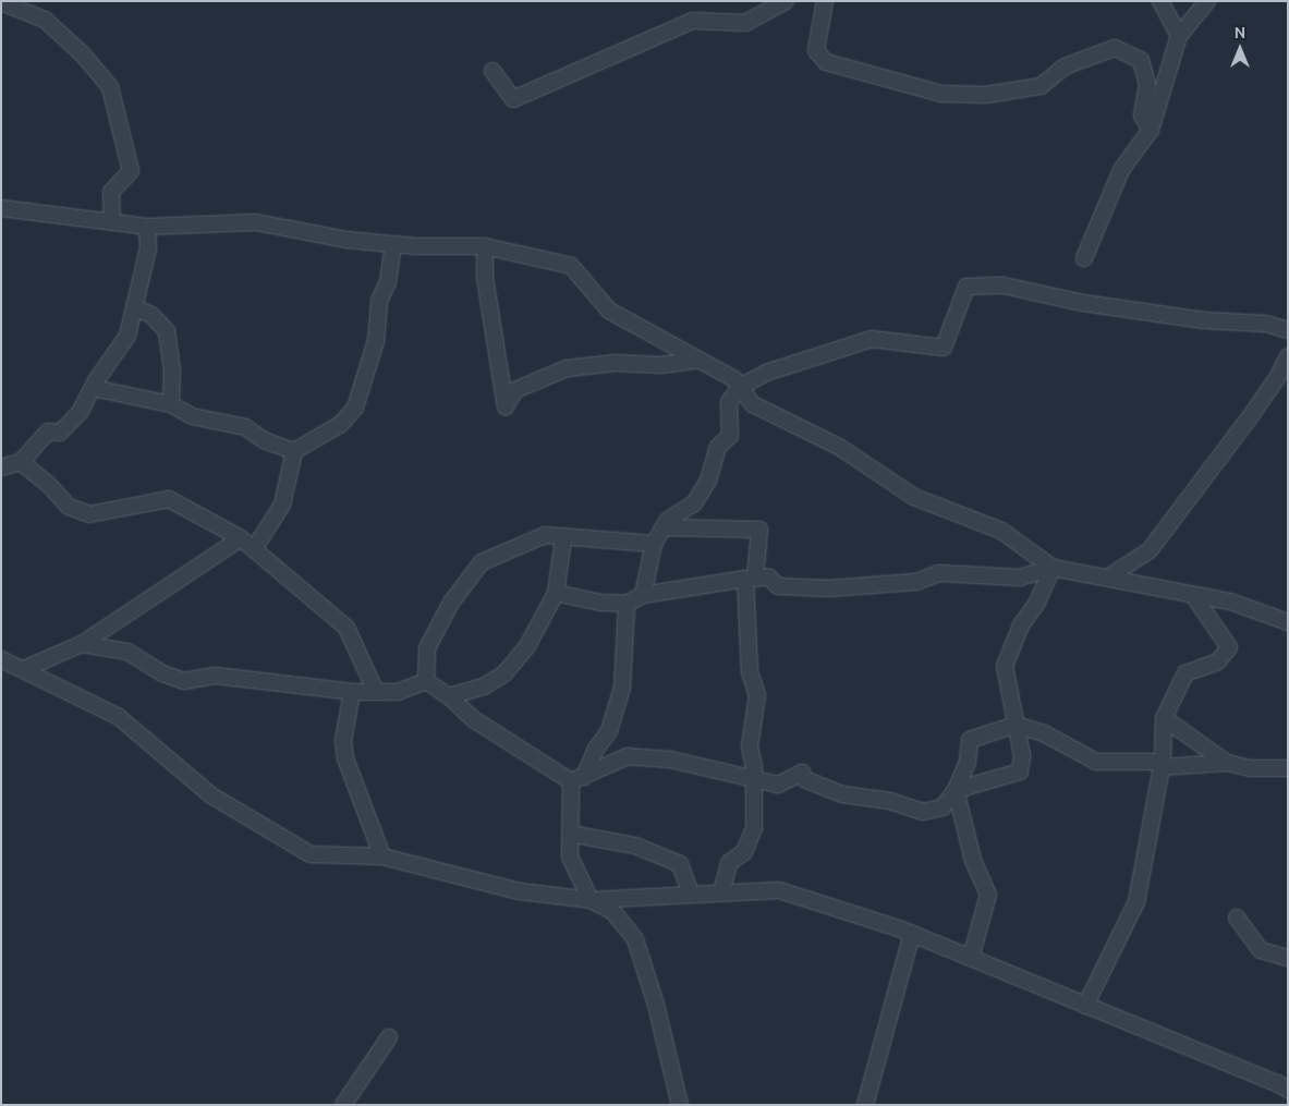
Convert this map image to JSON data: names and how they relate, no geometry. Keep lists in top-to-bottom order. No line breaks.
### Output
{"north":"top"}
